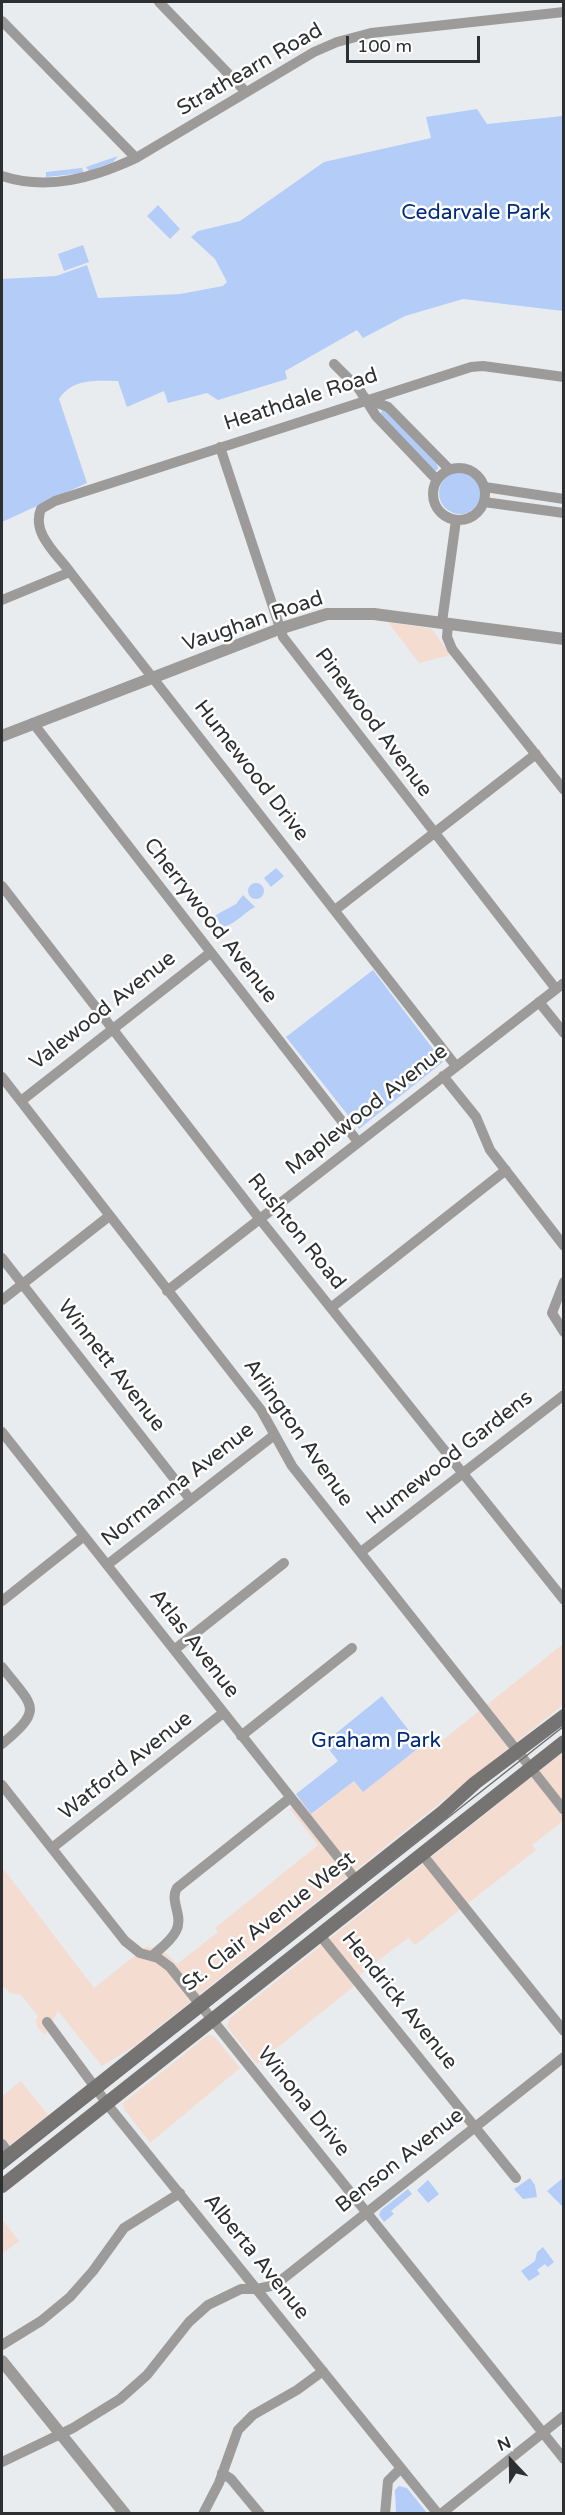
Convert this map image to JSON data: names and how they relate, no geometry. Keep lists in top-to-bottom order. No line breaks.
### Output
{"streets":{"main road":["St. Clair Avenue West"],"street":["Strathearn Road","Heathdale Road","Vaughan Road","Pinewood Avenue","Humewood Drive","Cherrywood Avenue","Valewood Avenue","Maplewood Avenue","Rushton Road","Winnett Avenue","Arlington Avenue","Humewood Gardens","Normanna Avenue","Atlas Avenue","Watford Avenue","Hendrick Avenue","Winona Drive","Benson Avenue","Alberta Avenue"]},"crossings":[["Heathdale Road","Pinewood Avenue"],["Heathdale Road","Humewood Drive"],["Vaughan Road","Pinewood Avenue"],["Vaughan Road","Humewood Drive"],["Vaughan Road","Cherrywood Avenue"],["Pinewood Avenue","Maplewood Avenue"],["Humewood Drive","Maplewood Avenue"],["Cherrywood Avenue","Valewood Avenue"],["Cherrywood Avenue","Maplewood Avenue"],["Valewood Avenue","Rushton Road"],["Valewood Avenue","Arlington Avenue"],["Maplewood Avenue","Rushton Road"],["Maplewood Avenue","Arlington Avenue"],["Rushton Road","Humewood Gardens"],["Winnett Avenue","Normanna Avenue"],["Arlington Avenue","Humewood Gardens"],["Arlington Avenue","Normanna Avenue"],["Arlington Avenue","St. Clair Avenue West"],["Normanna Avenue","Atlas Avenue"],["Atlas Avenue","Watford Avenue"],["Atlas Avenue","St. Clair Avenue West"],["Watford Avenue","Winona Drive"],["St. Clair Avenue West","Hendrick Avenue"],["St. Clair Avenue West","Winona Drive"],["St. Clair Avenue West","Alberta Avenue"],["Hendrick Avenue","Benson Avenue"],["Winona Drive","Benson Avenue"],["Benson Avenue","Alberta Avenue"]],"parks":["Cedarvale Park","Graham Park"],"scale_bar":"100 m","north":"top"}
